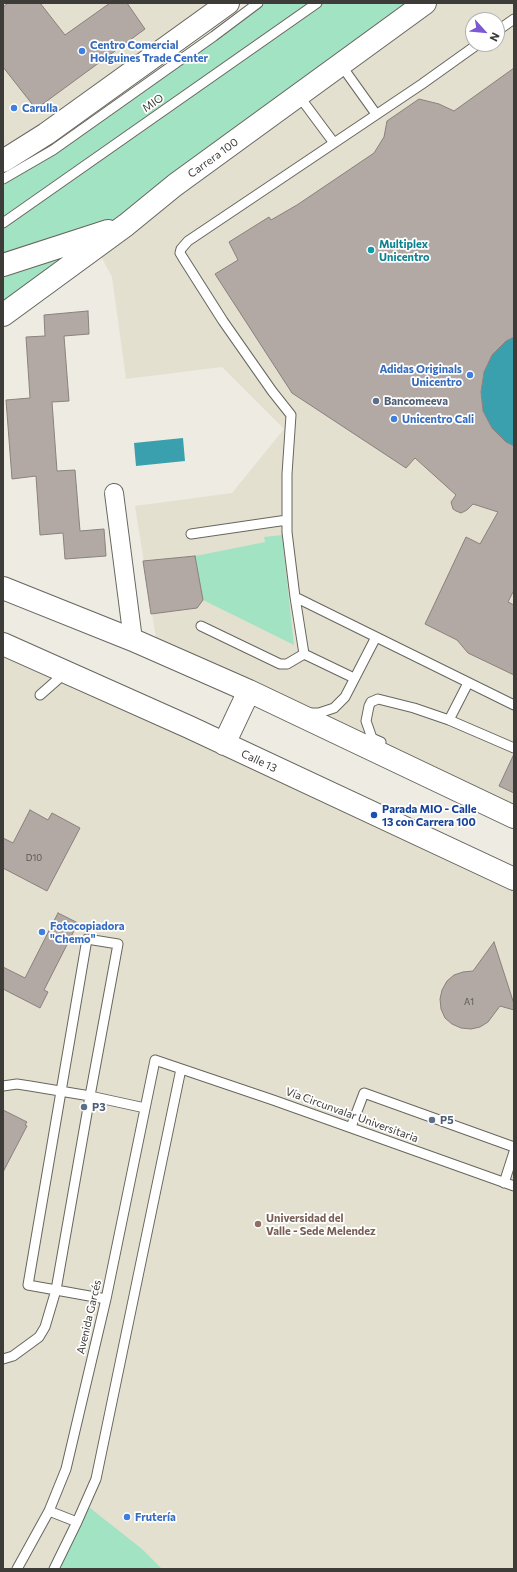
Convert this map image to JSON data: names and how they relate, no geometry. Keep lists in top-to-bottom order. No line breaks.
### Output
{"streets":{"main road":["Carrera 100","Calle 13"],"lane":["MIO","Vía Circunvalar Universitaria","Avenida Garcés"]},"crossings":[["Vía Circunvalar Universitaria","Avenida Garcés"]],"places":["Centro Comercial Holguines Trade Center","Carulla","Multiplex Unicentro","Adidas Originals Unicentro","Bancomeeva","Unicentro Cali","Parada MIO - Calle 13 con Carrera 100","Fotocopiadora \"Chemo\"","P3","P5","Universidad del Valle - Sede Melendez","Frutería"],"house_numbers":["D10","A1"],"north":"bottom right"}
